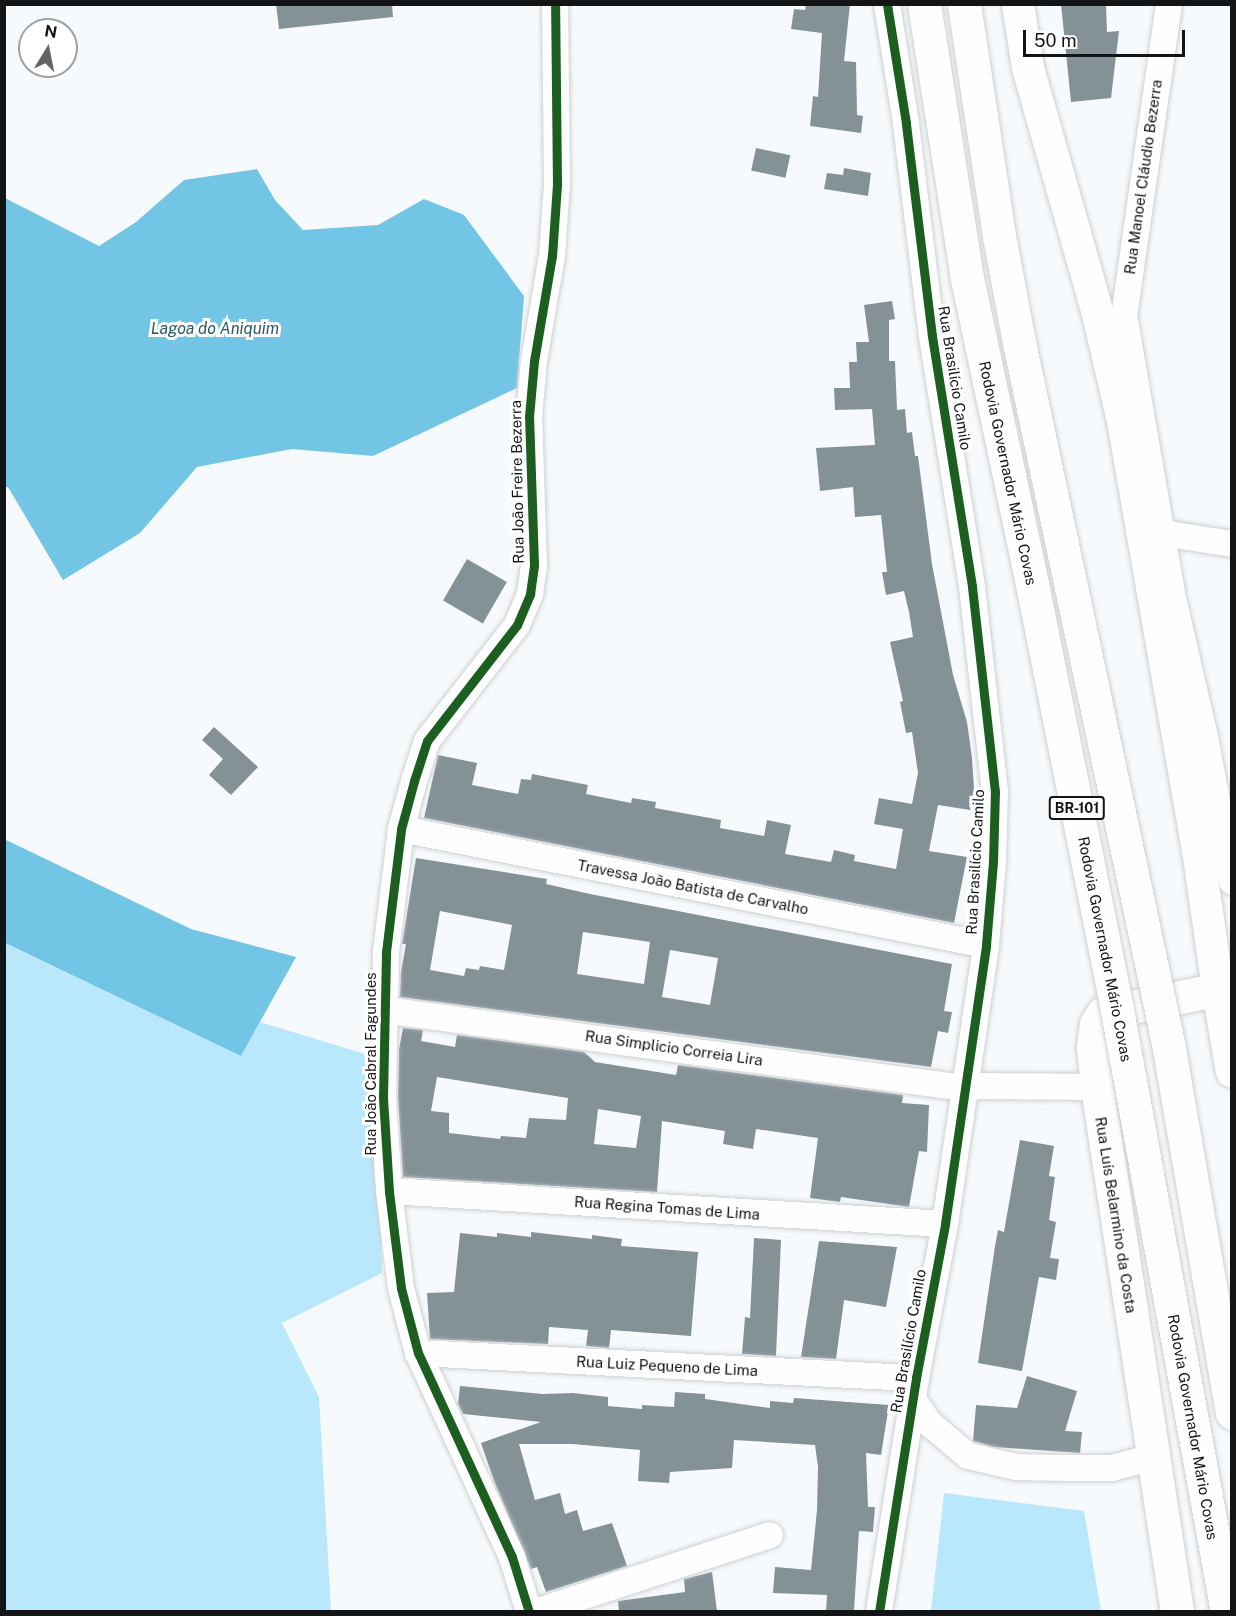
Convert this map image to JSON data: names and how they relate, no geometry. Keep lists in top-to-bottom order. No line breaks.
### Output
{"streets":{"main road":["Rodovia Governador Mário Covas","BR-101","Rua Luís Belarmino da Costa"],"street":["Rua Manoel Cláudio Bezerra","Rua Brasilício Camilo","Rua João Freire Bezerra","Travessa João Batista de Carvalho","Rua Simplicio Correia Lira","Rua João Cabral Fagundes","Rua Regina Tomas de Lima","Rua Luiz Pequeno de Lima"]},"crossings":[["Rua Brasilício Camilo","Travessa João Batista de Carvalho"],["Rua Brasilício Camilo","Rua Simplicio Correia Lira"],["Rua Brasilício Camilo","Rua Regina Tomas de Lima"],["Rua Brasilício Camilo","Rua Luiz Pequeno de Lima"],["Rua João Freire Bezerra","Rua João Cabral Fagundes"],["Travessa João Batista de Carvalho","Rua João Cabral Fagundes"],["Rua Simplicio Correia Lira","Rua João Cabral Fagundes"],["Rua Simplicio Correia Lira","Rua Luís Belarmino da Costa"],["Rua João Cabral Fagundes","Rua Regina Tomas de Lima"],["Rua João Cabral Fagundes","Rua Luiz Pequeno de Lima"]],"water":["Lagoa do Aniquim"],"scale_bar":"50 m","north":"top"}
